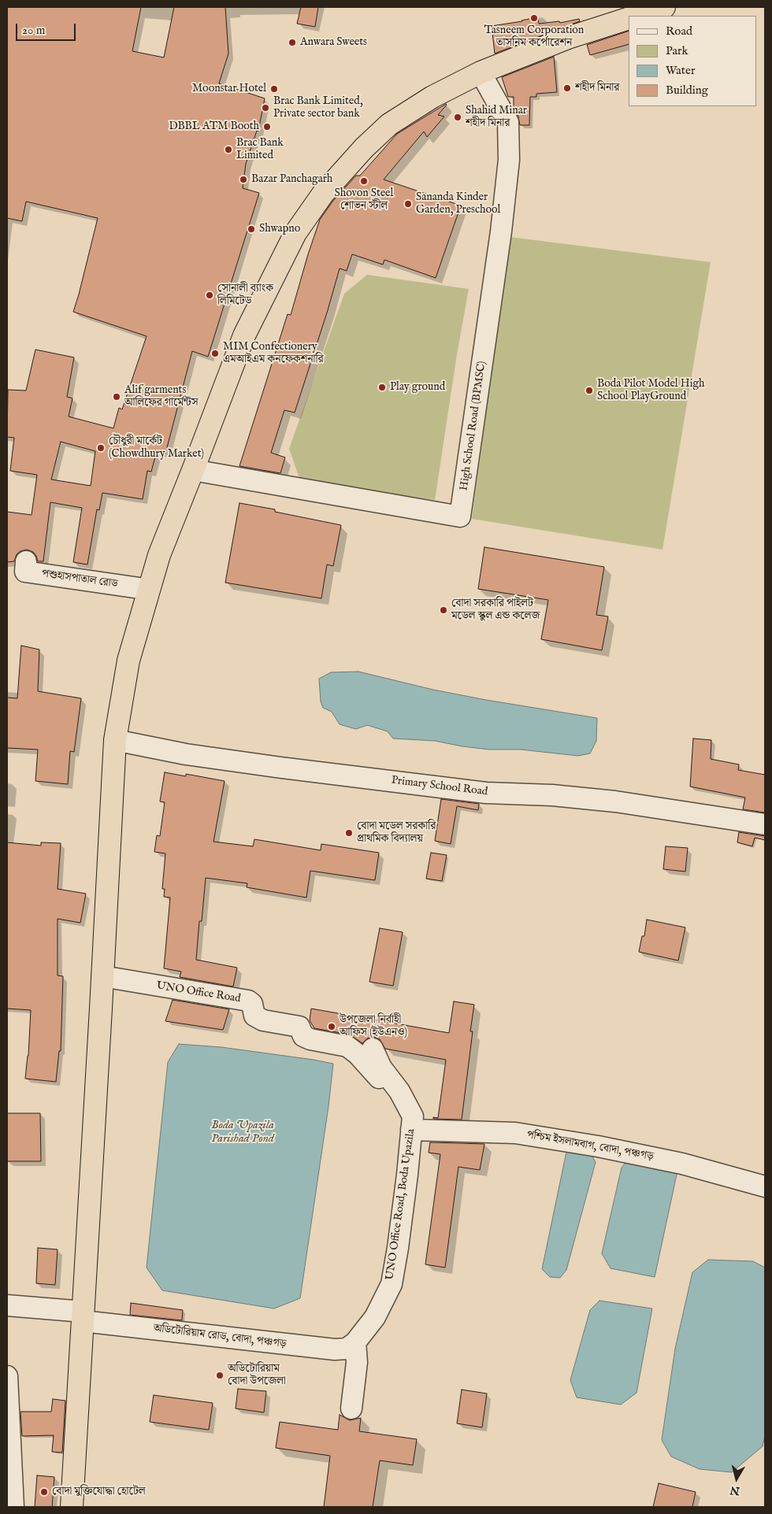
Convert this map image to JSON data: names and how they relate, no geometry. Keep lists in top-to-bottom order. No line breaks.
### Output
{"streets":{"street":["High School Road (BPMSC)","পশুহাসপাতাল রোড","Primary School Road","UNO Office Road","পশ্চিম ইসলামবাগ, বোদা, পঞ্চগড়","UNO Office Road, Boda Upazila","অডিটোরিয়াম রোড, বোদা, পঞ্চগড়"]},"crossings":[["UNO Office Road","UNO Office Road, Boda Upazila"],["পশ্চিম ইসলামবাগ, বোদা, পঞ্চগড়","UNO Office Road, Boda Upazila"],["UNO Office Road, Boda Upazila","অডিটোরিয়াম রোড, বোদা, পঞ্চগড়"]],"water":["Boda Upazila Parishad Pond"],"places":["Tasneem Corporation তাসনিম কর্পোরেশন","Anwara Sweets","শহীদ মিনার","Moonstar Hotel","Brac Bank Limited, Private sector bank","Shahid Minar শহীদ মিনার","DBBL ATM Booth","Brac Bank Limited","Bazar Panchagarh","Shovon Steel শোভন স্টীল","Sananda Kinder Garden, Preschool","Shwapno","সোনালী ব্যাংক লিমিটেড","MIM Confectionery এমআইএম কনফেকশনারি","Play ground","Boda Pilot Model High School PlayGround","Alif garments আলিফের গার্মেন্টস","চৌধুরী মার্কেট (Chowdhury Market)","বোদা সরকারি পাইলট মডেল স্কুল এন্ড কলেজ","বোদা মডেল সরকারি প্রাথমিক বিদ্যালয়","উপজেলা নির্বাহী আফিস (ইউএনও)","অডিটোরিয়াম বোদা উপজেলা","বোদা মুক্তিযোদ্ধা হোটেল"],"legend":["Road","Park","Water","Building"],"scale_bar":"20 m","north":"bottom"}
